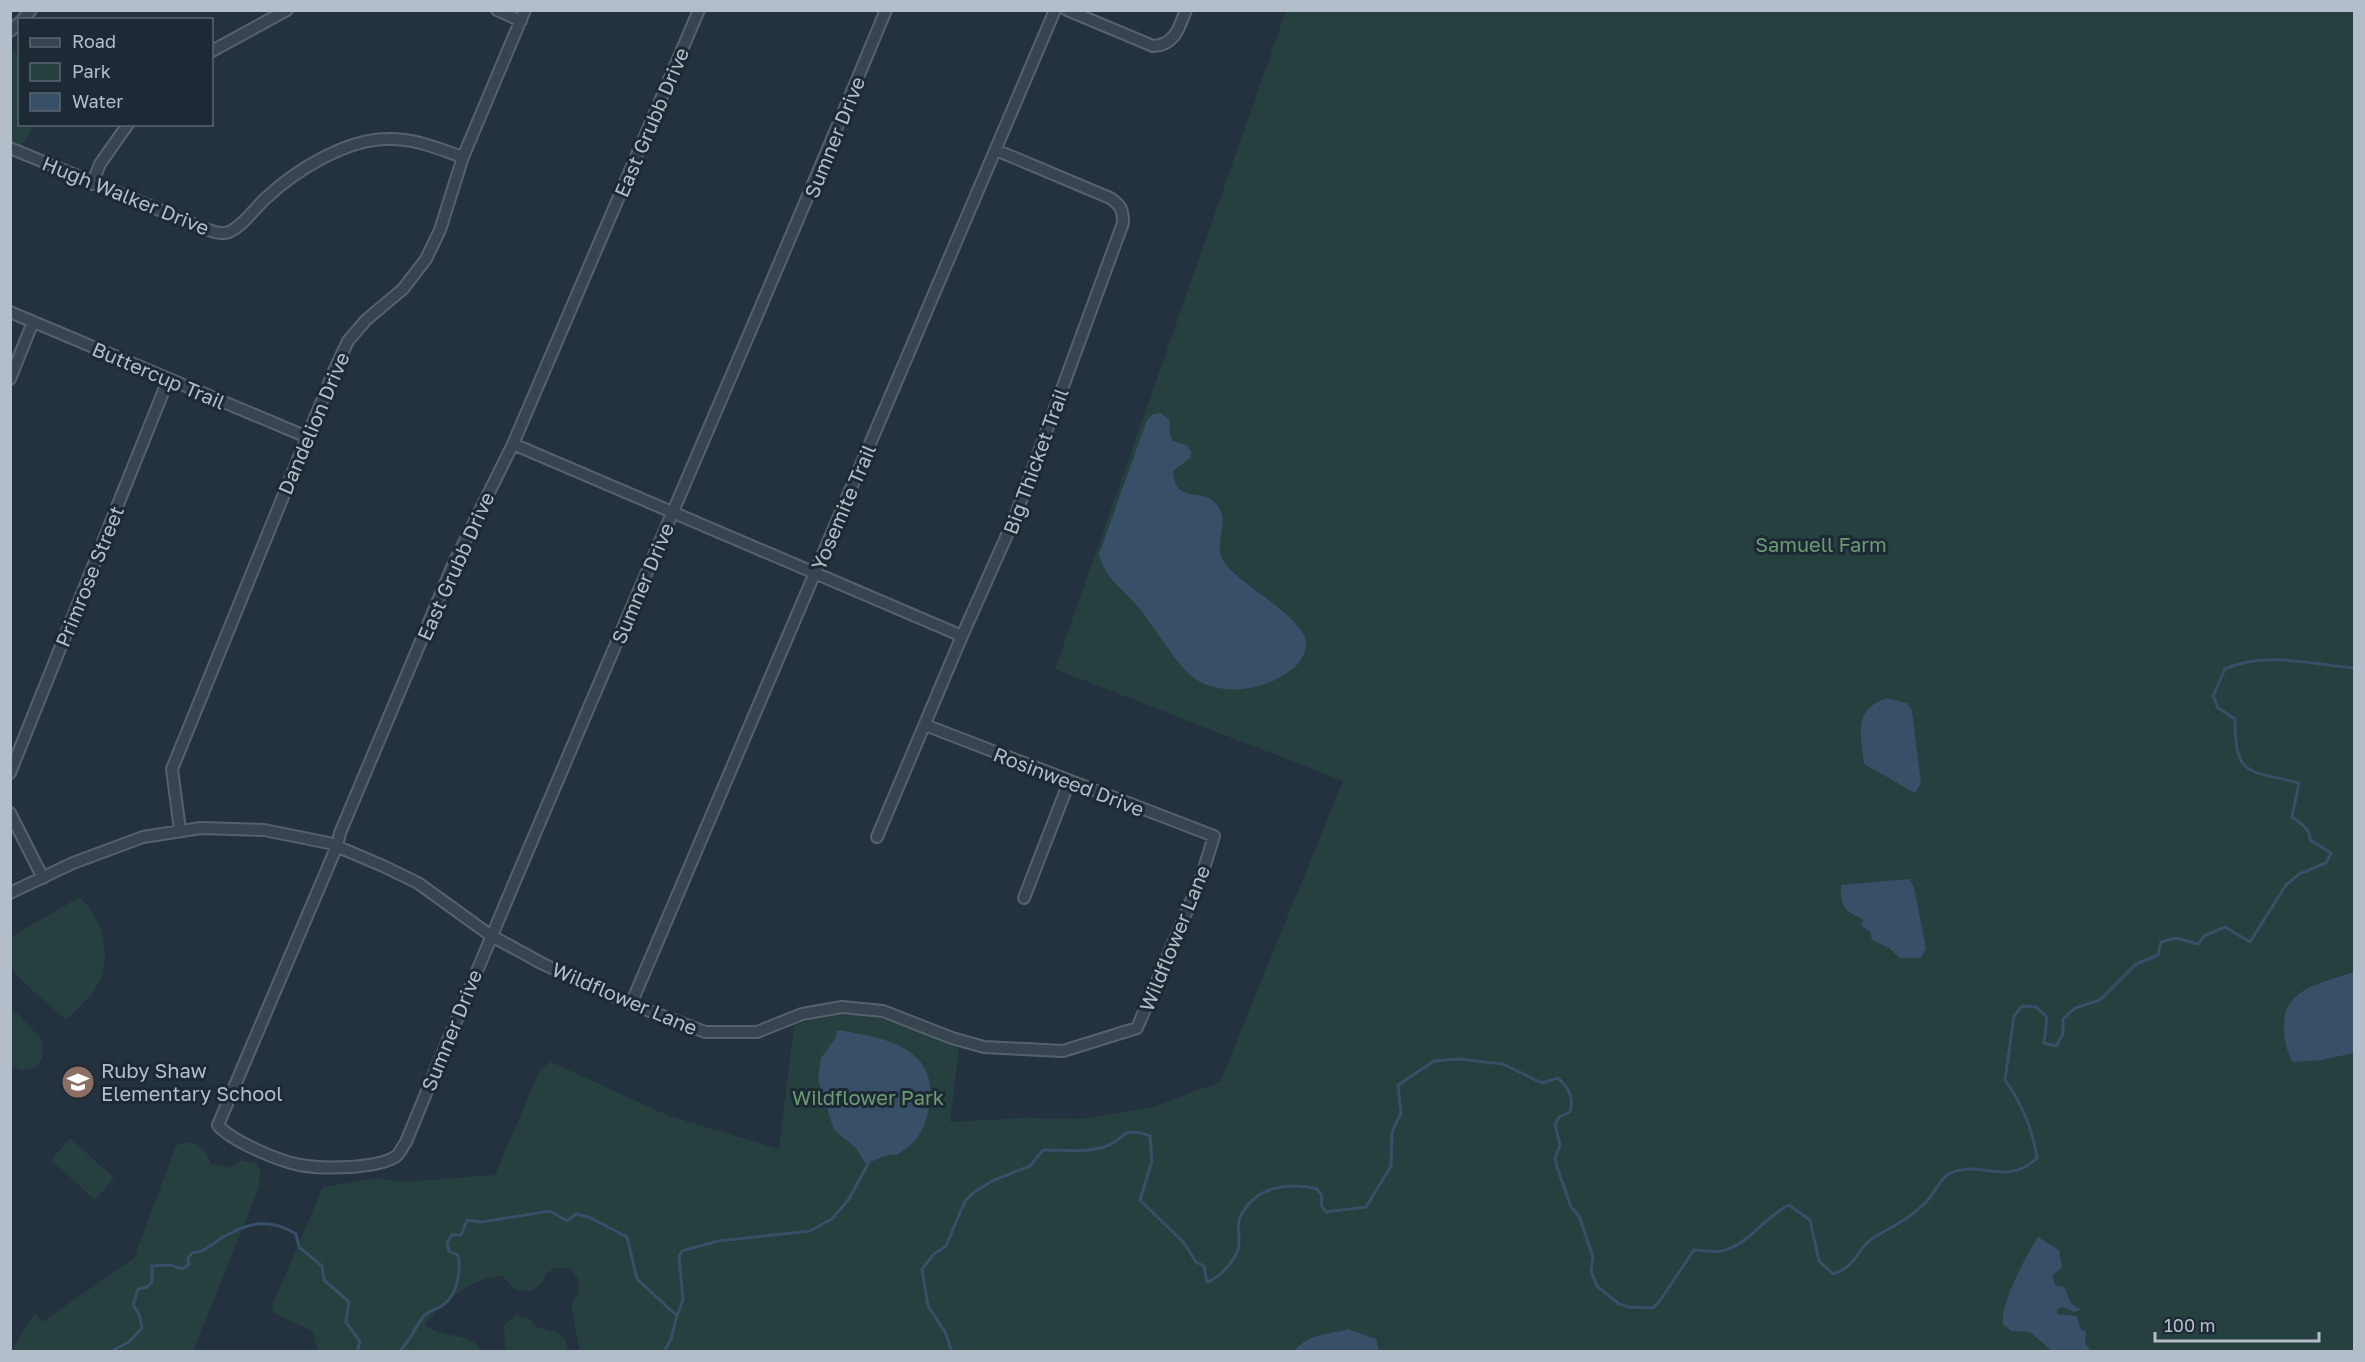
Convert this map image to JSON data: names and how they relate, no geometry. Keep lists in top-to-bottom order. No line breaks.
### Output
{"streets":{"street":["East Grubb Drive","Sumner Drive","Hugh Walker Drive","Buttercup Trail","Dandelion Drive","Big Thicket Trail","Yosemite Trail","Primrose Street","Rosinweed Drive","Wildflower Lane"]},"crossings":[["East Grubb Drive","Sumner Drive"],["East Grubb Drive","Wildflower Lane"],["Sumner Drive","Wildflower Lane"],["Hugh Walker Drive","Dandelion Drive"],["Buttercup Trail","Dandelion Drive"],["Buttercup Trail","Primrose Street"],["Dandelion Drive","Wildflower Lane"],["Big Thicket Trail","Yosemite Trail"],["Big Thicket Trail","Rosinweed Drive"],["Yosemite Trail","Wildflower Lane"],["Rosinweed Drive","Wildflower Lane"]],"parks":["Samuell Farm","Wildflower Park"],"places":{"school or university":["Ruby Shaw Elementary School"]},"legend":["Road","Park","Water"],"scale_bar":"100 m"}
